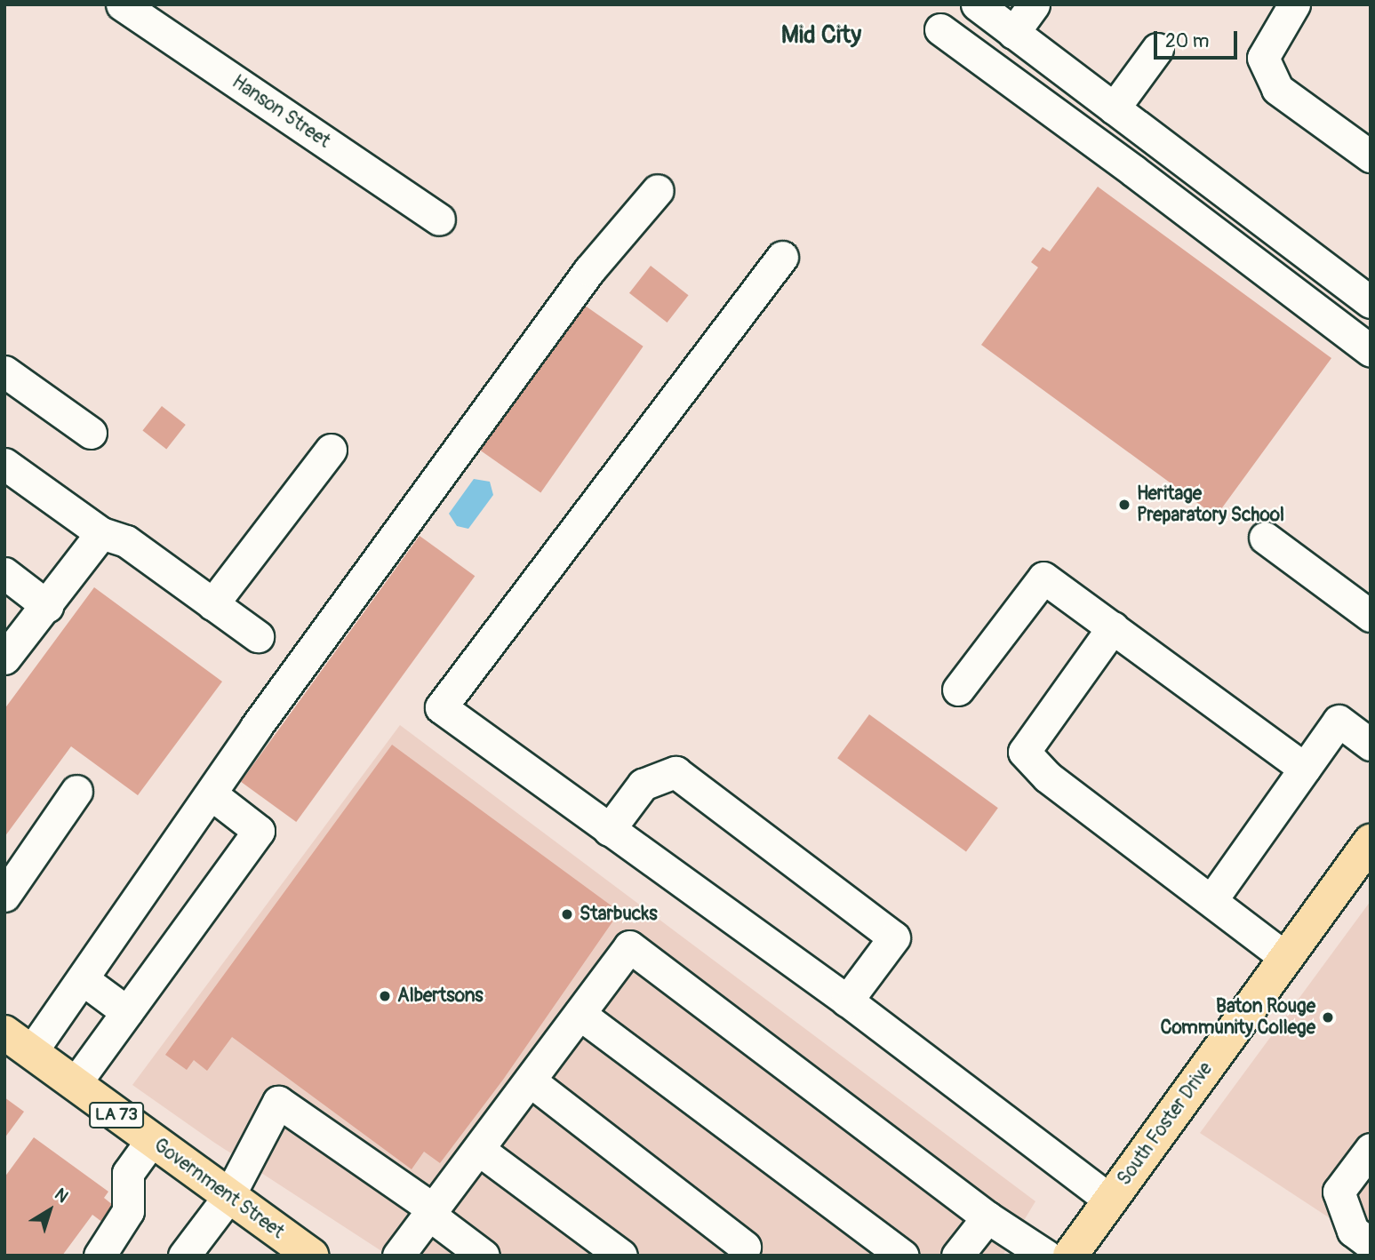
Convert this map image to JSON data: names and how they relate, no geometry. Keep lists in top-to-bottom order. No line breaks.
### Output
{"streets":{"main road":["LA 73","South Foster Drive","Government Street"],"street":["Hanson Street"]},"districts":["Mid City"],"places":["Heritage Preparatory School","Starbucks","Albertsons","Baton Rouge Community College"],"scale_bar":"20 m","north":"top right"}
